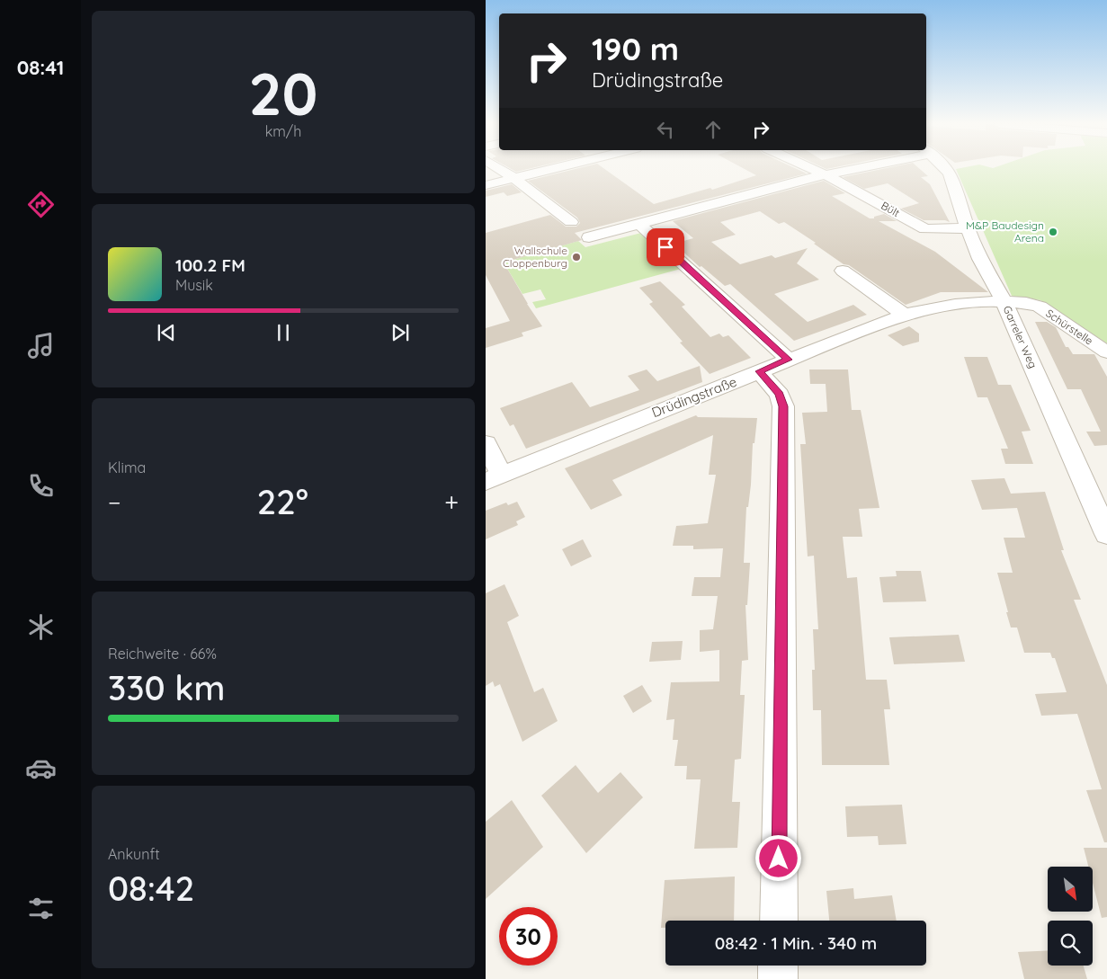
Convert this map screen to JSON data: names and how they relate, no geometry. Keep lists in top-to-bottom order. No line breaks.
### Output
{"streets":{"street":["Bült","Schürstelle","Garreler Weg","Drüdingstraße"]},"crossings":[["Bült","Garreler Weg"],["Schürstelle","Garreler Weg"],["Schürstelle","Drüdingstraße"],["Garreler Weg","Drüdingstraße"]],"places":["M&P Baudesign Arena","Wallschule Cloppenburg"],"north":"bottom right","page":{"tabs":"08:41","tile":[["20","km/h"],"Klima",["Reichweite · 66%","330 km"],["Ankunft","08:42"]],"turn":["190 m","Drüdingstraße"],"song":["100.2 FM","Musik"],"heat":["−","22°","+"],"limit":"30","trip":"08:42 · 1 Min. · 340 m"}}
